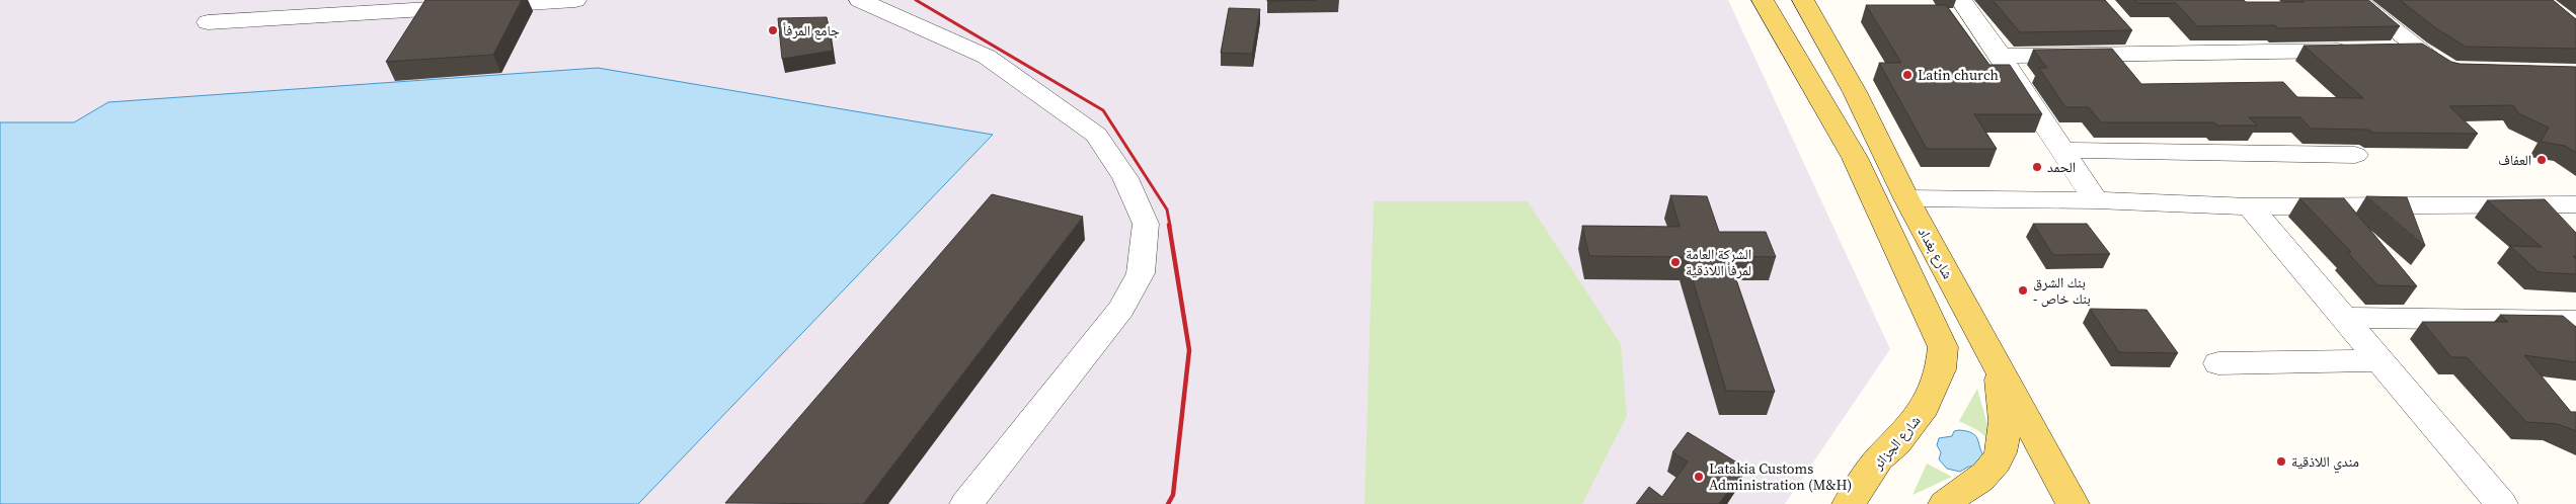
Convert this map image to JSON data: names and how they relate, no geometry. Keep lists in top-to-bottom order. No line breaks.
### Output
{"streets":{"main road":["شارع بغداد","شارع الجزائر"]},"places":["جامع المرفأ","Latin church","العفاف","الحمد","الشركة العامة لمرفأ اللاذقية","بنك الشرق - بنك خاص","مندي اللاذقية","Latakia Customs Administration (M&H)"]}
